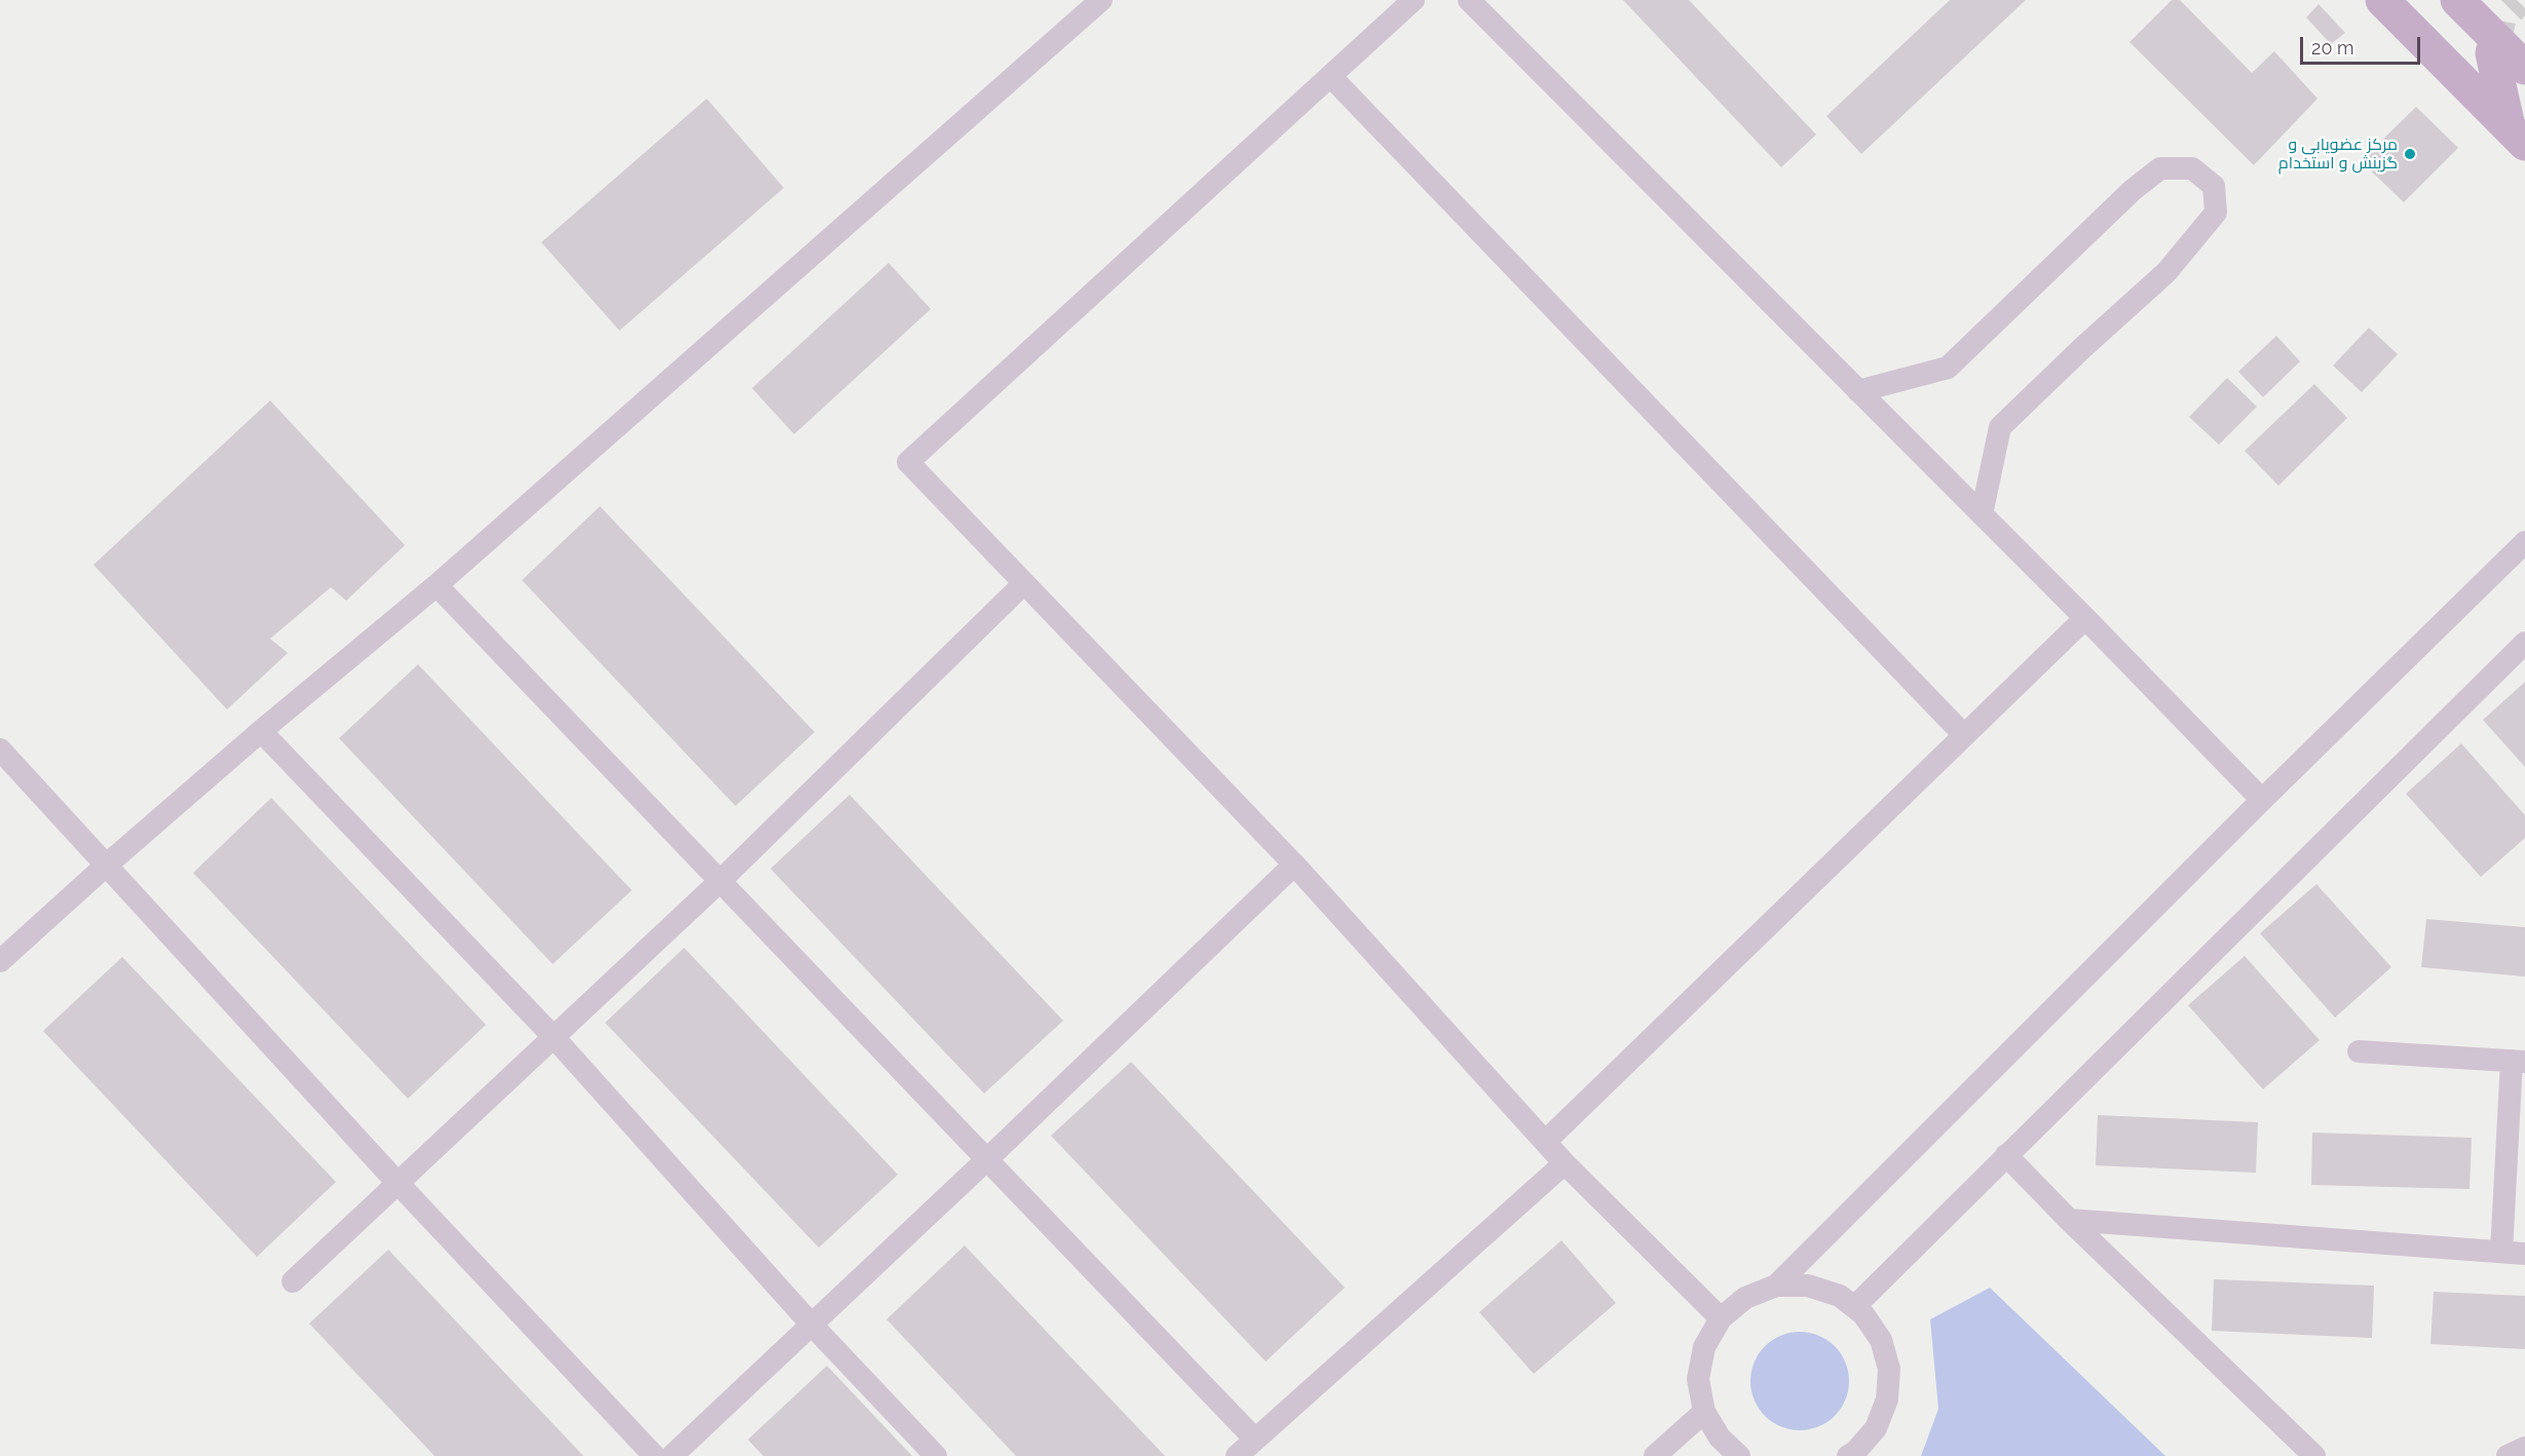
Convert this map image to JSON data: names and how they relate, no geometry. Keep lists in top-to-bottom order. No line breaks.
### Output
{"places":["مرکز عضویابی و گزینش و استخدام"],"scale_bar":"20 m"}
